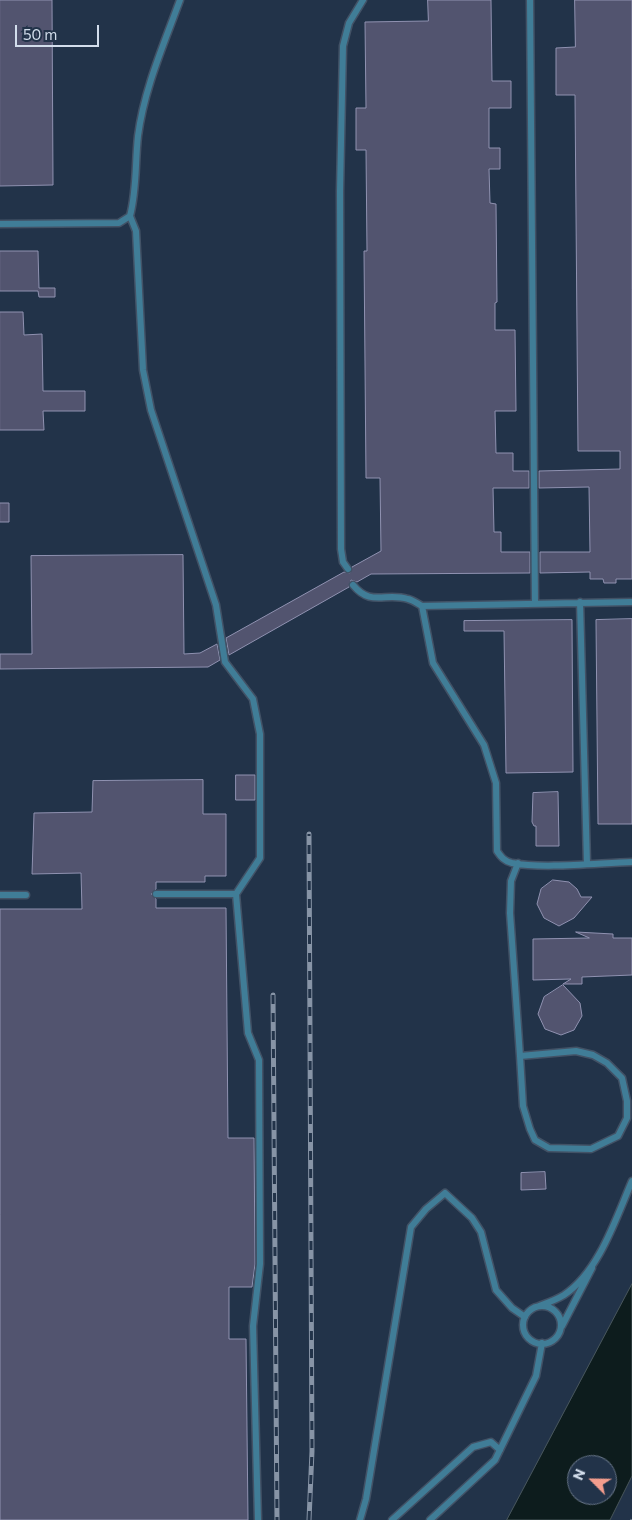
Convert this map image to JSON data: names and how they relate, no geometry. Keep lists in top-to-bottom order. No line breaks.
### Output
{"scale_bar":"50 m","north":"top left"}
